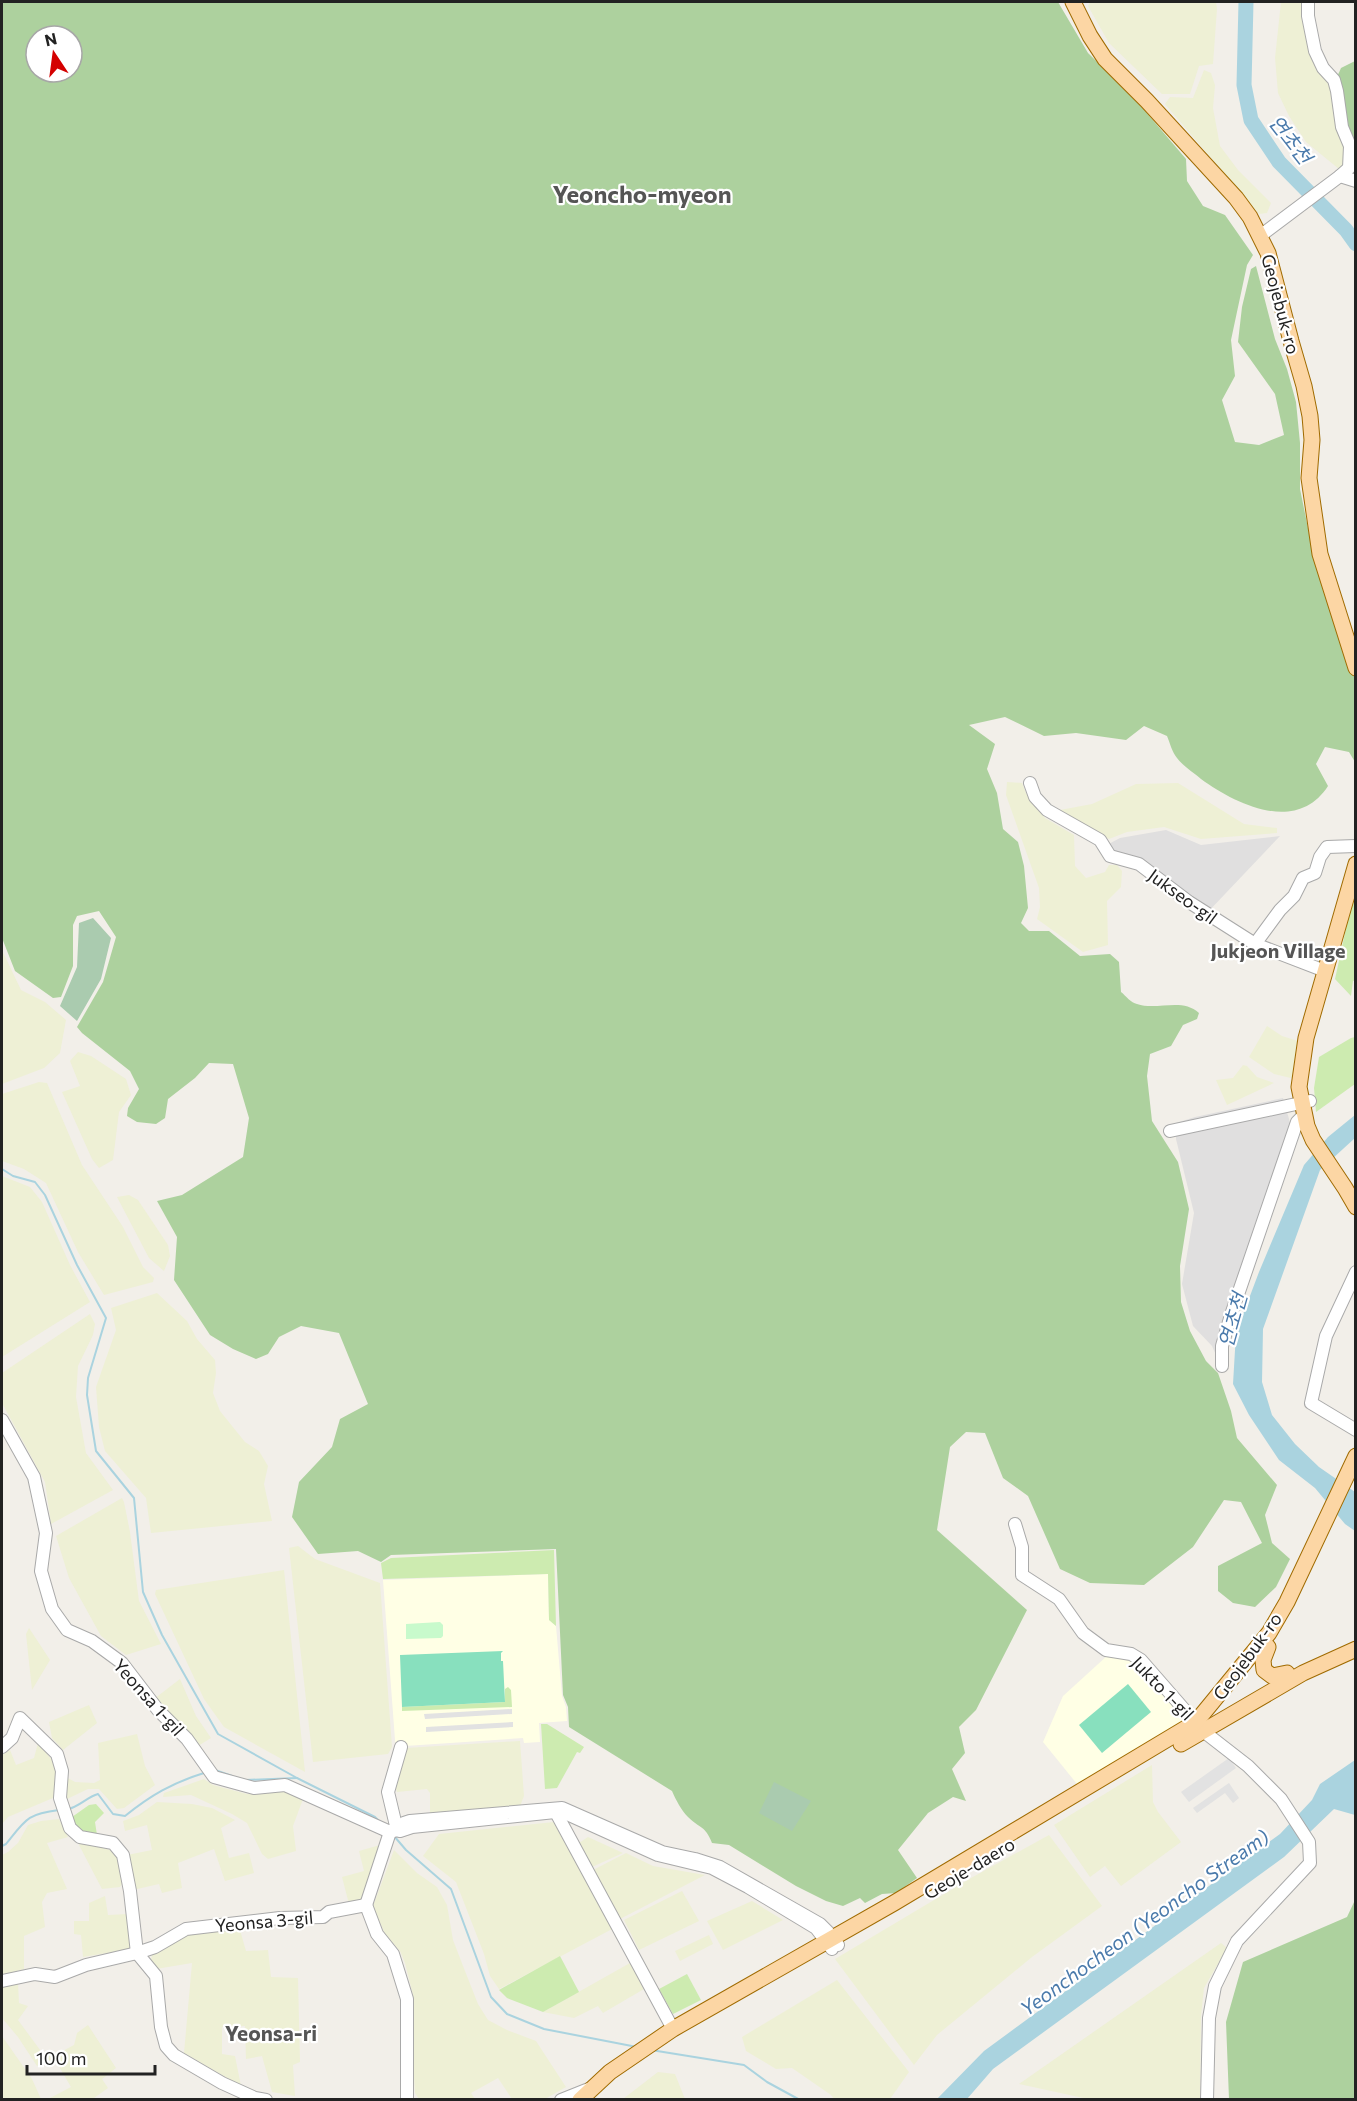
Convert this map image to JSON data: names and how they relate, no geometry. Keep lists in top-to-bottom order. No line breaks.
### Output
{"streets":{"main road":["Geojebuk-ro","Geoje-daero"],"street":["Jukseo-gil","Jukto 1-gil","Yeonsa 1-gil","Yeonsa 3-gil"]},"crossings":[["Geojebuk-ro","Jukto 1-gil"],["Geojebuk-ro","Geoje-daero"],["Jukto 1-gil","Geoje-daero"]],"districts":["Yeoncho-myeon","Jukjeon Village","Yeonsa-ri"],"water":["연초천","Yeonchocheon (Yeoncho Stream)"],"scale_bar":"100 m","north":"top"}
